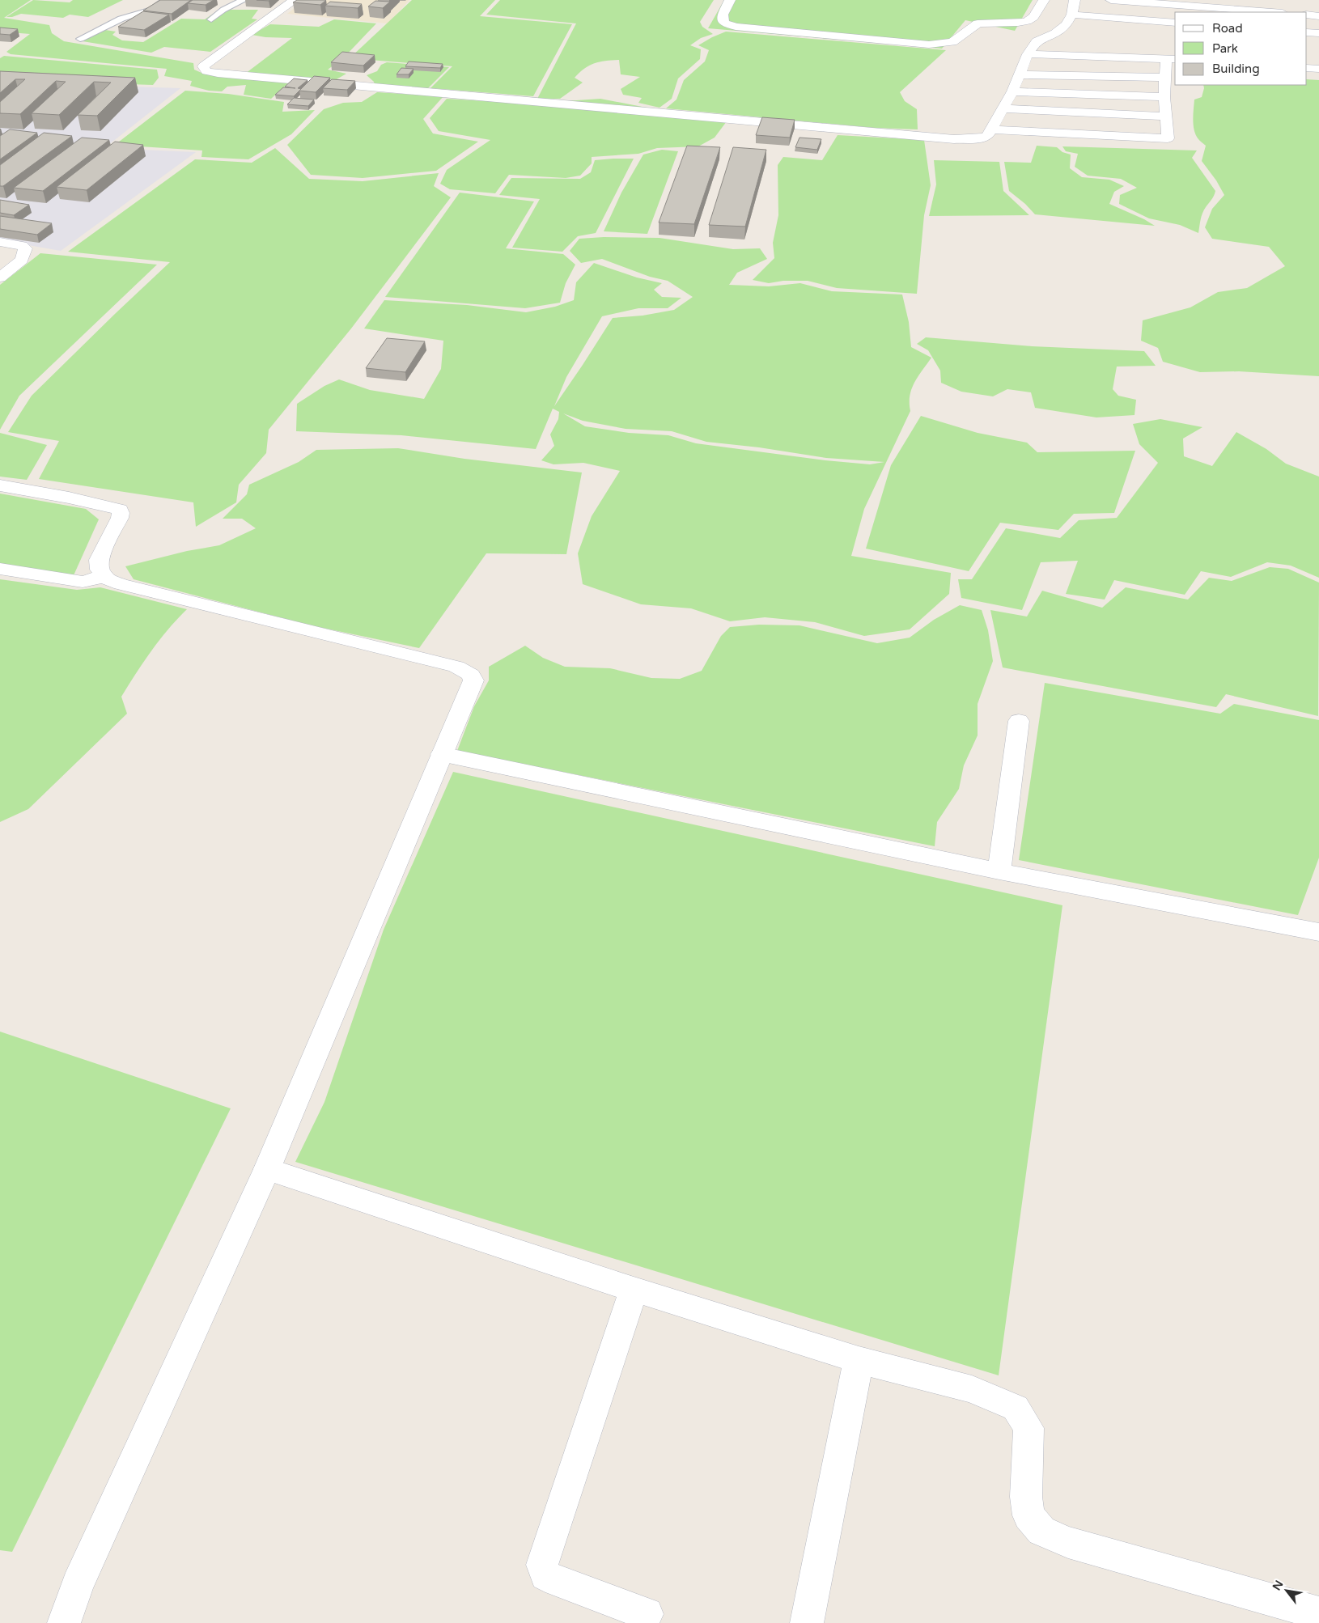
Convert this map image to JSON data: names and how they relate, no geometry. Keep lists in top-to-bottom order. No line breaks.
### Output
{"legend":["Road","Park","Building"],"north":"top left"}
